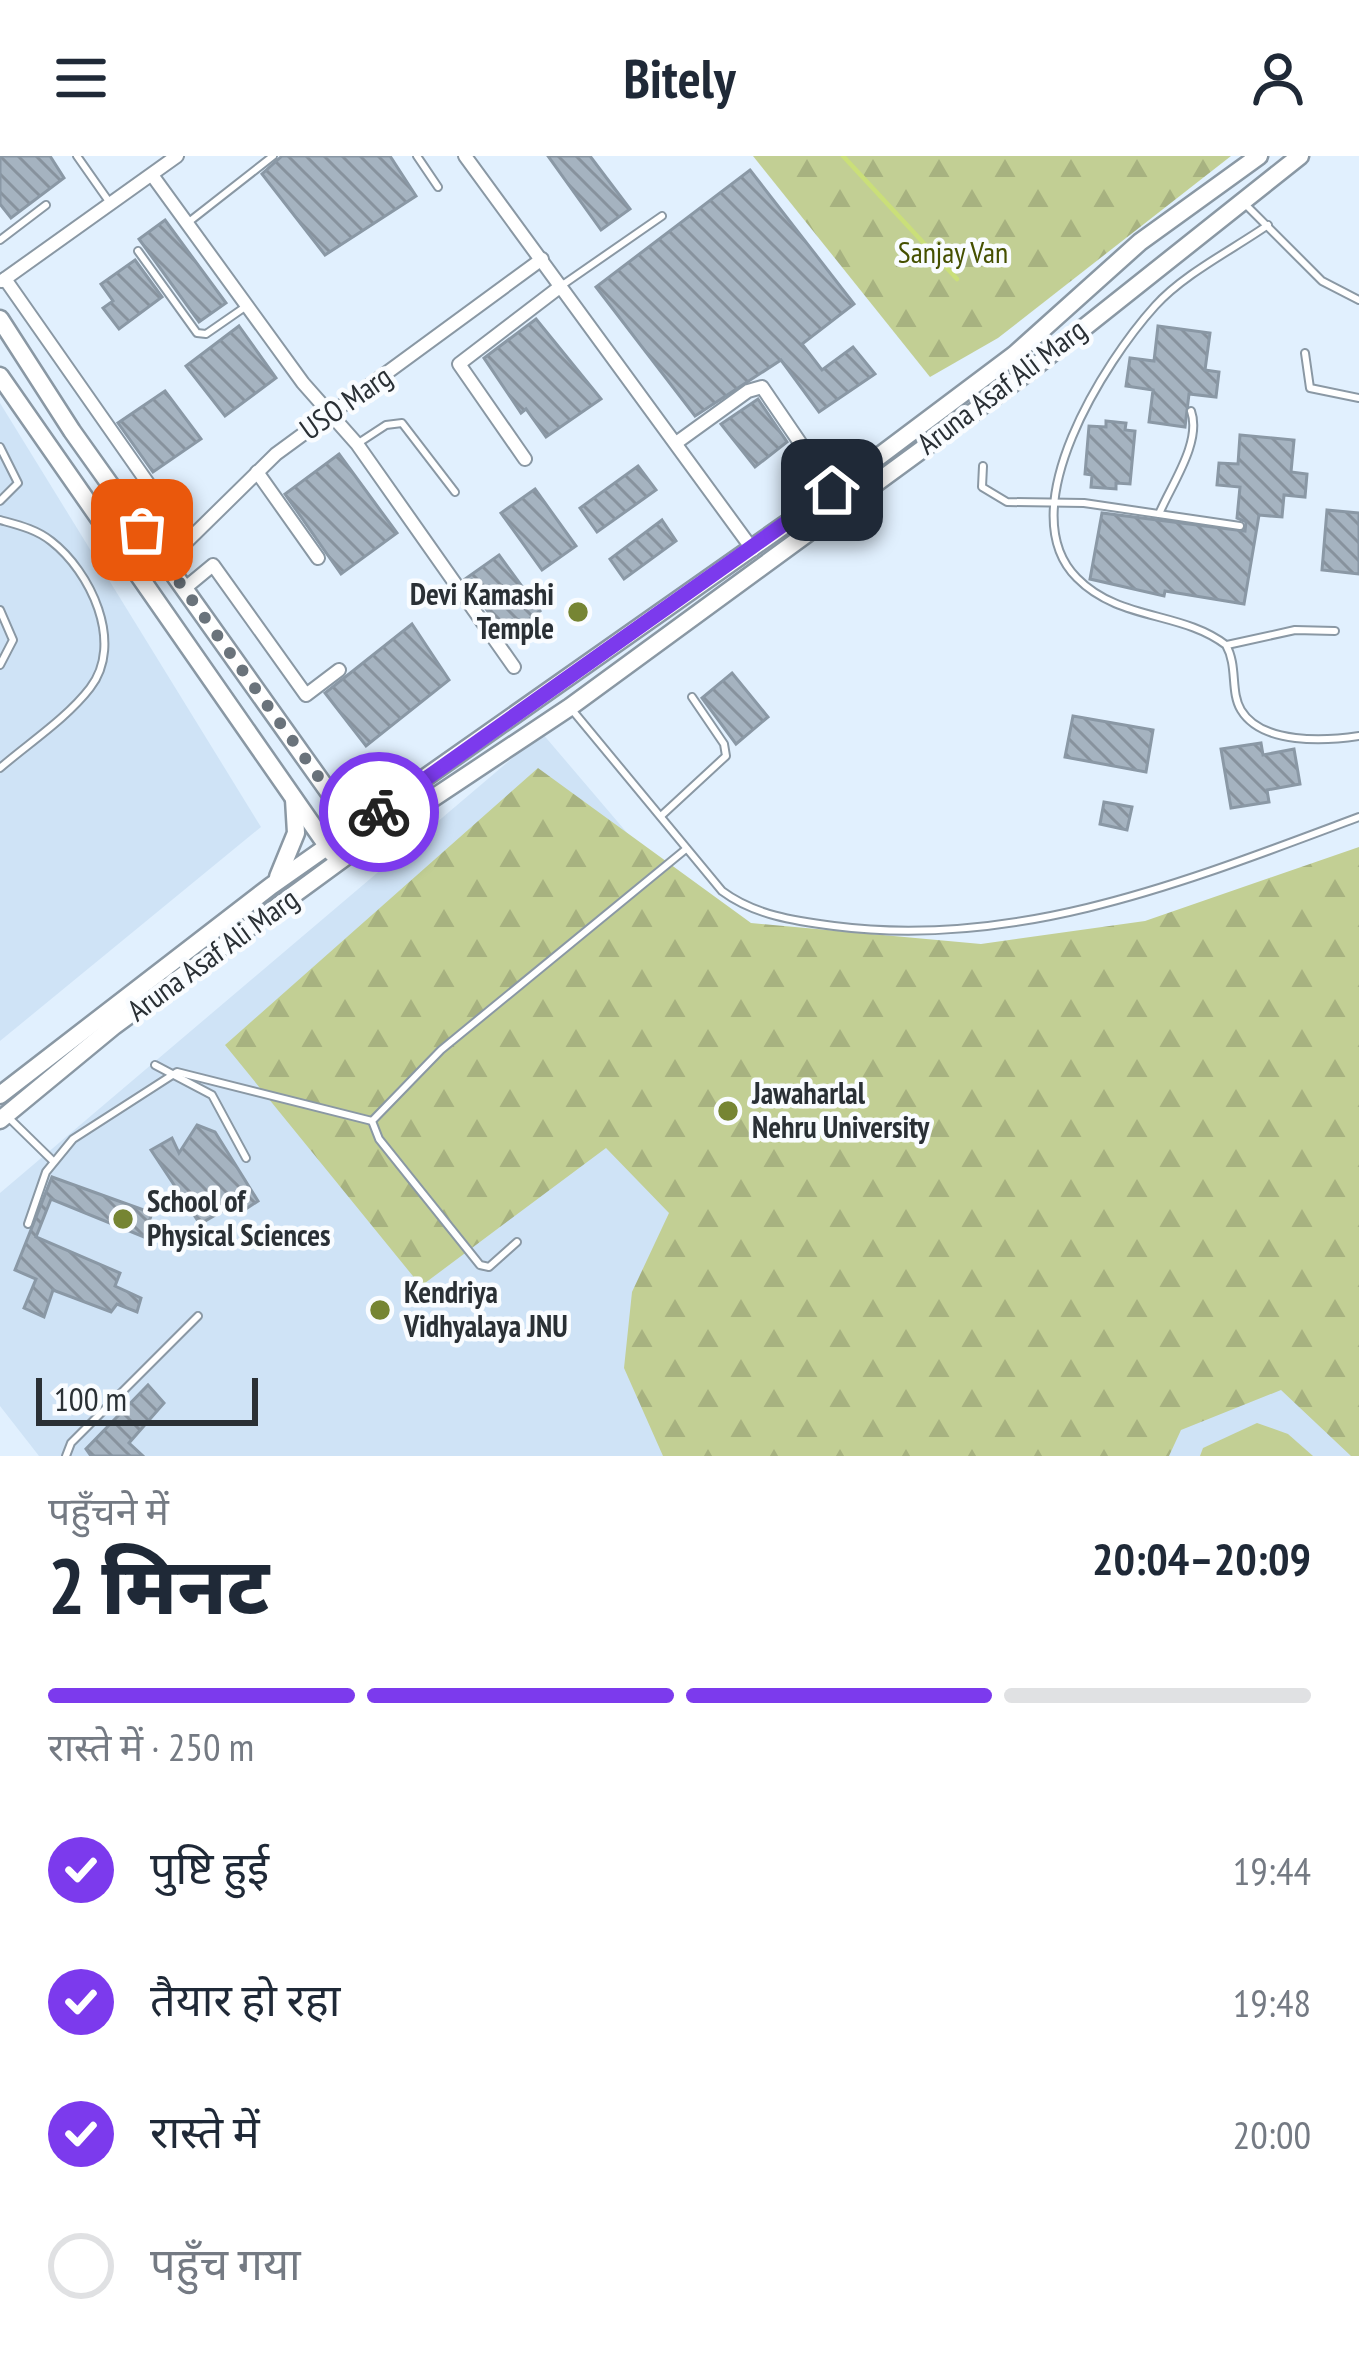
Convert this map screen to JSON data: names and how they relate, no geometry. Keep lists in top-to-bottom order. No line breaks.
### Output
{"streets":{"main road":["Aruna Asaf Ali Marg"],"street":["USO Marg"]},"parks":["Sanjay Van"],"places":["Devi Kamashi Temple","Jawaharlal Nehru University","School of Physical Sciences","Kendriya Vidhyalaya JNU"],"scale_bar":"100 m","page":{"header":"Bitely","scale":"100 m","heading":["2 मिनट","पहुँचने में","20:04–20:09"],"bar":"रास्ते में · 250 m","list":[["पुष्टि हुई","19:44"],["तैयार हो रहा","19:48"],["रास्ते में","20:00"],"पहुँच गया"]}}
